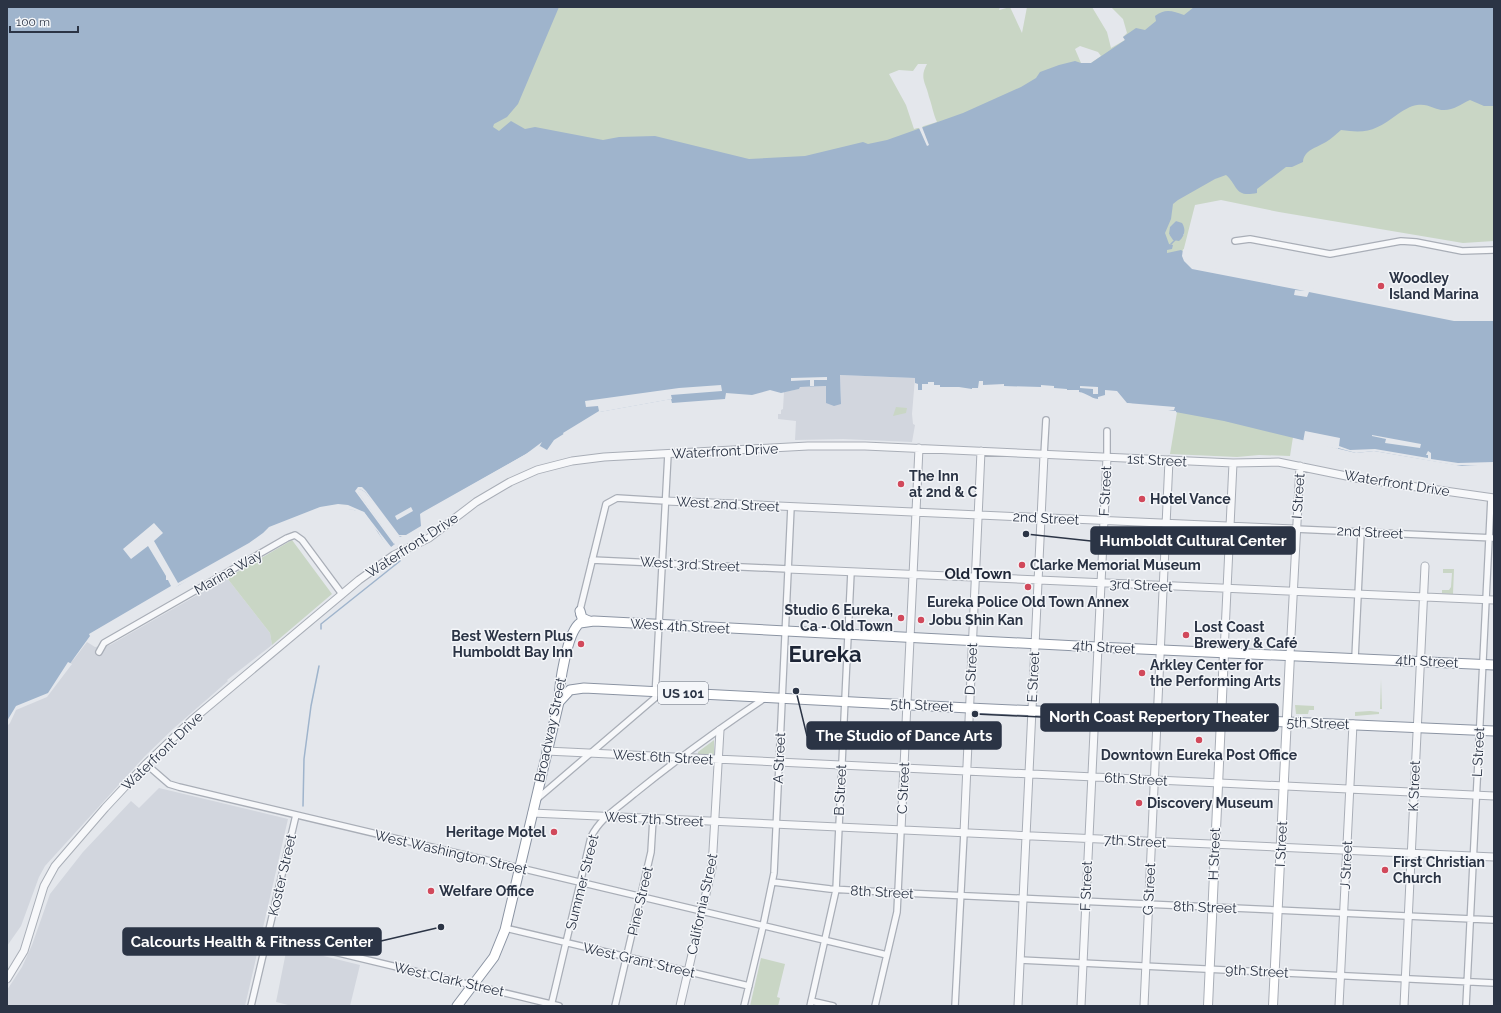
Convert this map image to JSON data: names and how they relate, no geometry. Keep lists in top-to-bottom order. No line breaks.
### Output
{"streets":{"highway":["West 4th Street","4th Street","US 101","5th Street","Broadway Street"],"main road":["I Street","H Street"],"street":["Waterfront Drive","1st Street","F Street","West 2nd Street","2nd Street","West 3rd Street","Marina Way","3rd Street","D Street","E Street","L Street","West 6th Street","A Street","6th Street","K Street","C Street","B Street","West 7th Street","7th Street","West Washington Street","J Street","Koster Street","Summer Street","G Street","8th Street","Pine Street","California Street","West Grant Street","9th Street","West Clark Street"]},"crossings":[["Waterfront Drive","1st Street"],["Waterfront Drive","I Street"],["Waterfront Drive","Marina Way"],["Waterfront Drive","L Street"],["Waterfront Drive","C Street"],["Waterfront Drive","West Washington Street"],["1st Street","F Street"],["1st Street","I Street"],["1st Street","D Street"],["1st Street","E Street"],["1st Street","C Street"],["1st Street","H Street"],["1st Street","G Street"],["F Street","2nd Street"],["F Street","3rd Street"],["F Street","4th Street"],["F Street","5th Street"],["F Street","6th Street"],["F Street","7th Street"],["F Street","8th Street"],["F Street","9th Street"],["I Street","2nd Street"],["I Street","3rd Street"],["I Street","4th Street"],["I Street","5th Street"],["I Street","6th Street"],["I Street","7th Street"],["I Street","8th Street"],["I Street","9th Street"],["West 2nd Street","2nd Street"],["West 2nd Street","Broadway Street"],["West 2nd Street","A Street"],["2nd Street","D Street"],["2nd Street","E Street"],["2nd Street","L Street"],["2nd Street","A Street"],["2nd Street","C Street"],["2nd Street","H Street"],["2nd Street","G Street"],["West 3rd Street","3rd Street"],["West 3rd Street","Broadway Street"],["West 3rd Street","A Street"],["3rd Street","D Street"],["3rd Street","E Street"],["3rd Street","L Street"],["3rd Street","A Street"],["3rd Street","K Street"],["3rd Street","C Street"],["3rd Street","B Street"],["3rd Street","H Street"],["3rd Street","G Street"],["West 4th Street","4th Street"],["West 4th Street","Broadway Street"],["West 4th Street","A Street"],["4th Street","D Street"],["4th Street","E Street"],["4th Street","L Street"],["4th Street","A Street"],["4th Street","K Street"],["4th Street","C Street"],["4th Street","B Street"],["4th Street","H Street"],["4th Street","G Street"],["D Street","5th Street"],["D Street","6th Street"],["D Street","7th Street"],["D Street","8th Street"],["E Street","5th Street"],["E Street","6th Street"],["E Street","7th Street"],["E Street","8th Street"],["E Street","9th Street"],["US 101","5th Street"],["US 101","A Street"],["US 101","Summer Street"],["5th Street","L Street"],["5th Street","A Street"],["5th Street","K Street"],["5th Street","C Street"],["5th Street","B Street"],["5th Street","H Street"],["5th Street","J Street"],["5th Street","G Street"],["Broadway Street","West 6th Street"],["Broadway Street","West 7th Street"],["Broadway Street","West Washington Street"],["Broadway Street","West Grant Street"],["Broadway Street","West Clark Street"],["L Street","6th Street"],["L Street","7th Street"],["L Street","8th Street"],["L Street","9th Street"],["West 6th Street","A Street"],["West 6th Street","6th Street"],["West 6th Street","Summer Street"],["West 6th Street","California Street"],["A Street","6th Street"],["A Street","West 7th Street"],["A Street","7th Street"],["A Street","West Washington Street"],["A Street","8th Street"],["A Street","West Grant Street"],["6th Street","K Street"],["6th Street","C Street"],["6th Street","B Street"],["6th Street","H Street"],["6th Street","J Street"],["6th Street","G Street"],["K Street","7th Street"],["K Street","8th Street"],["K Street","9th Street"],["C Street","7th Street"],["C Street","West Washington Street"],["C Street","8th Street"],["B Street","7th Street"],["B Street","West Washington Street"],["B Street","8th Street"],["West 7th Street","7th Street"],["West 7th Street","Summer Street"],["West 7th Street","Pine Street"],["West 7th Street","California Street"],["7th Street","H Street"],["7th Street","J Street"],["7th Street","G Street"],["West Washington Street","Koster Street"],["West Washington Street","Summer Street"],["West Washington Street","Pine Street"],["West Washington Street","California Street"],["H Street","8th Street"],["H Street","9th Street"],["J Street","8th Street"],["J Street","9th Street"],["Koster Street","West Clark Street"],["Summer Street","California Street"],["Summer Street","West Grant Street"],["Summer Street","West Clark Street"],["G Street","8th Street"],["G Street","9th Street"],["Pine Street","West Grant Street"],["California Street","West Grant Street"]],"districts":["Old Town","Eureka"],"places":["Woodley Island Marina","The Inn at 2nd & C","Hotel Vance","Humboldt Cultural Center","Clarke Memorial Museum","Eureka Police Old Town Annex","Studio 6 Eureka, Ca - Old Town","Jobu Shin Kan","Lost Coast Brewery & Café","Best Western Plus Humboldt Bay Inn","Arkley Center for the Performing Arts","The Studio of Dance Arts","North Coast Repertory Theater","Downtown Eureka Post Office","Discovery Museum","Heritage Motel","First Christian Church","Welfare Office","Calcourts Health & Fitness Center"],"scale_bar":"100 m"}
